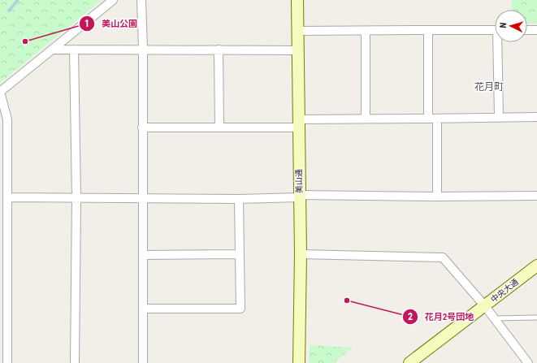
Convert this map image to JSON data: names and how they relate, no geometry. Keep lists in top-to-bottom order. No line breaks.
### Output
{"streets":{"street":["美山通","中央大通"]},"districts":["花月町"],"places":["美山公園","花月2号団地"],"north":"left"}
